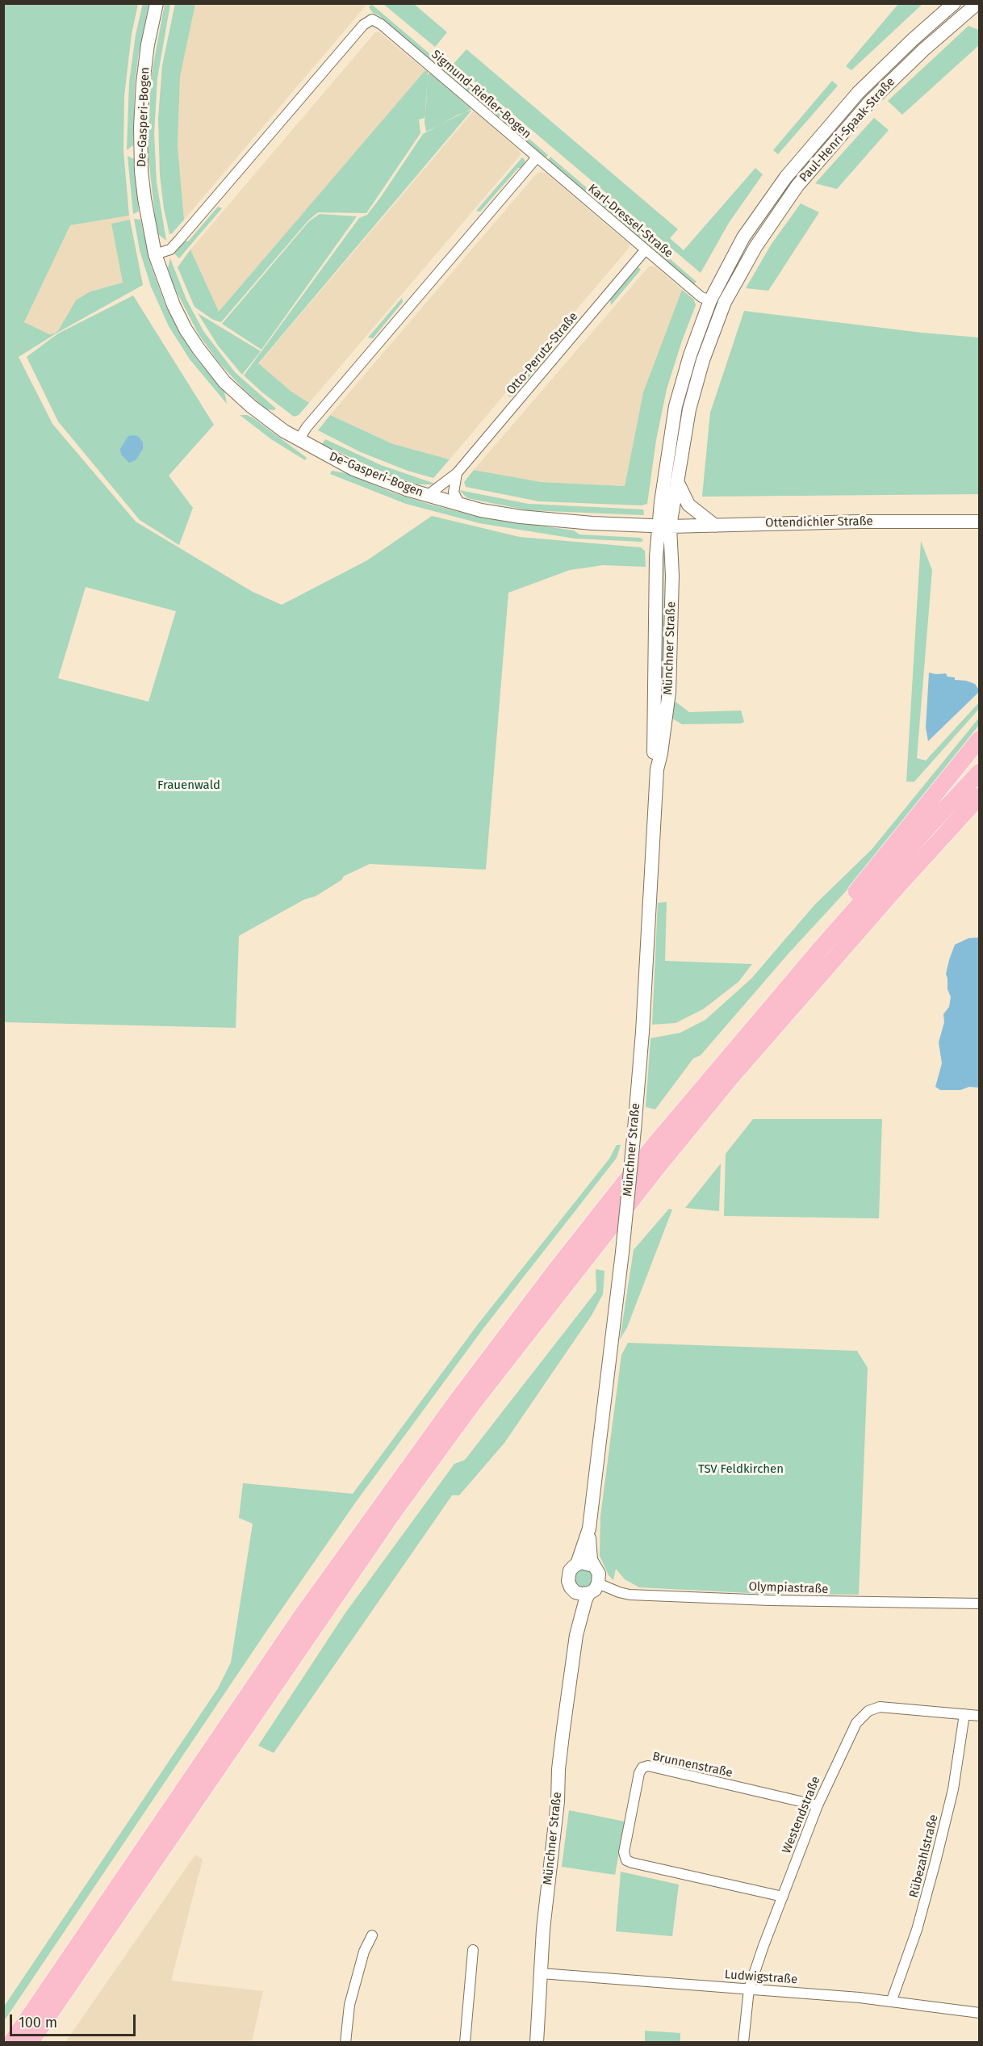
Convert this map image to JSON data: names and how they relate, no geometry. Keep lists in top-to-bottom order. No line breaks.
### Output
{"streets":{"main road":["De-Gasperi-Bogen","Paul-Henri-Spaak-Straße","Ottendichler Straße","Münchner Straße"],"street":["Sigmund-Riefler-Bogen","Karl-Dressel-Straße","Otto-Perutz-Straße","Olympiastraße","Brunnenstraße","Westendstraße","Rübezahlstraße","Ludwigstraße"]},"crossings":[["Sigmund-Riefler-Bogen","De-Gasperi-Bogen"],["Sigmund-Riefler-Bogen","Karl-Dressel-Straße"],["De-Gasperi-Bogen","Paul-Henri-Spaak-Straße"],["De-Gasperi-Bogen","Otto-Perutz-Straße"],["De-Gasperi-Bogen","Ottendichler Straße"],["De-Gasperi-Bogen","Münchner Straße"],["Paul-Henri-Spaak-Straße","Karl-Dressel-Straße"],["Paul-Henri-Spaak-Straße","Ottendichler Straße"],["Paul-Henri-Spaak-Straße","Münchner Straße"],["Karl-Dressel-Straße","Otto-Perutz-Straße"],["Ottendichler Straße","Münchner Straße"],["Münchner Straße","Olympiastraße"],["Münchner Straße","Ludwigstraße"],["Brunnenstraße","Westendstraße"],["Westendstraße","Rübezahlstraße"],["Westendstraße","Ludwigstraße"],["Rübezahlstraße","Ludwigstraße"]],"parks":["Frauenwald","TSV Feldkirchen"],"scale_bar":"100 m"}
